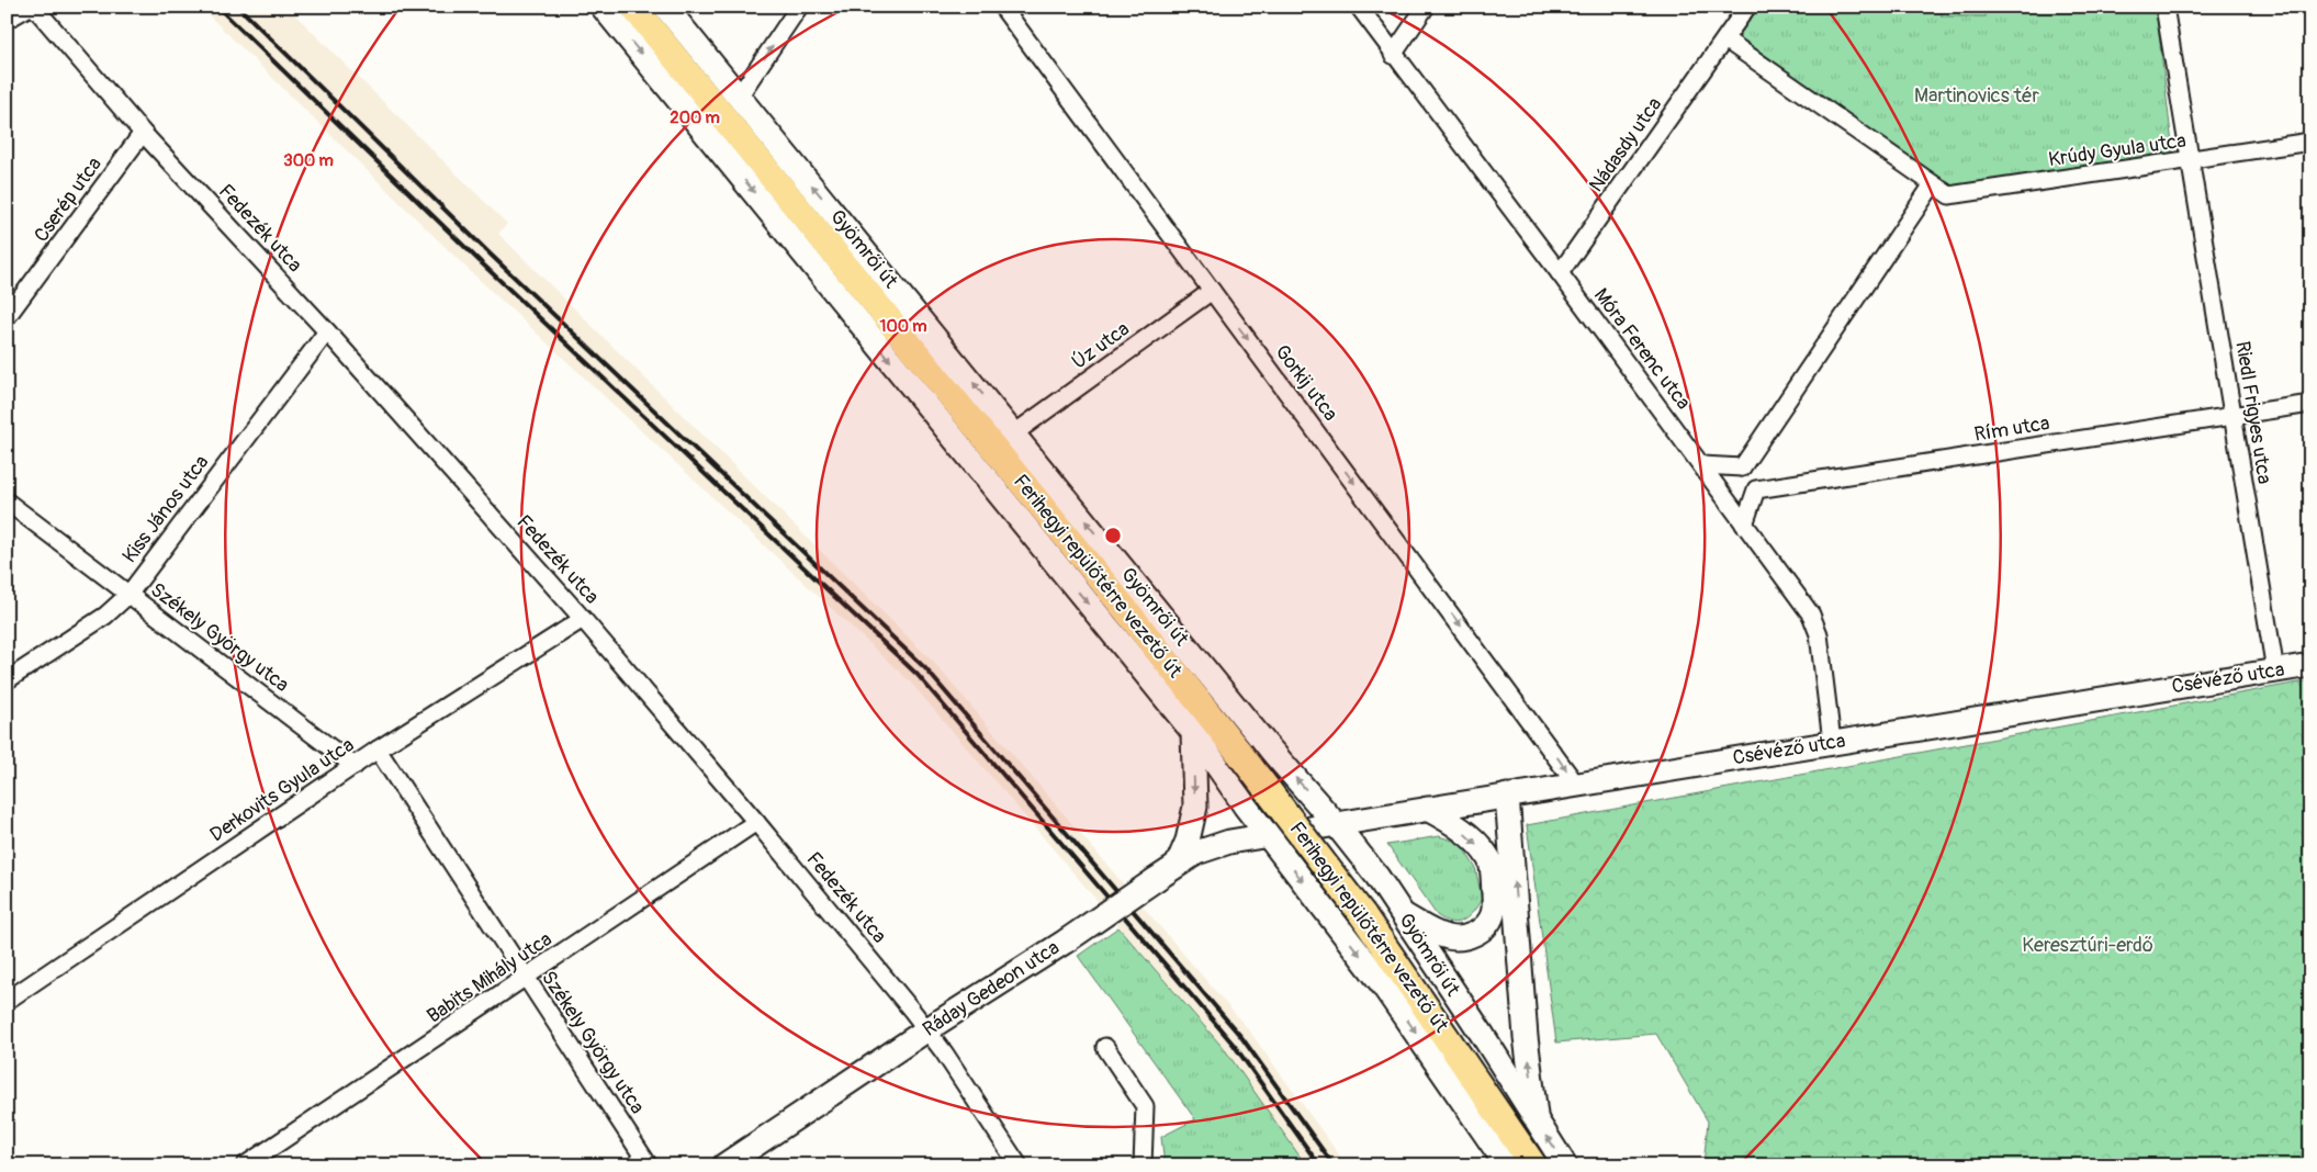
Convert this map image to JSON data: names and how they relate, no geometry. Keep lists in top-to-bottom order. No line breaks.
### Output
{"streets":{"main road":["Ferihegyi repülőtérre vezető út"],"street":["Nádasdy utca","Krúdy Gyula utca","Cserép utca","Fedezék utca","Gyömrői út","Úz utca","Móra Ferenc utca","Gorkij utca","Riedl Frigyes utca","Rím utca","Kiss János utca","Székely György utca","Csévéző utca","Derkovits Gyula utca","Babits Mihály utca","Ráday Gedeon utca"]},"crossings":[["Nádasdy utca","Móra Ferenc utca"],["Krúdy Gyula utca","Riedl Frigyes utca"],["Cserép utca","Fedezék utca"],["Fedezék utca","Kiss János utca"],["Fedezék utca","Derkovits Gyula utca"],["Fedezék utca","Babits Mihály utca"],["Fedezék utca","Ráday Gedeon utca"],["Gyömrői út","Úz utca"],["Gyömrői út","Csévéző utca"],["Úz utca","Gorkij utca"],["Móra Ferenc utca","Csévéző utca"],["Gorkij utca","Csévéző utca"],["Riedl Frigyes utca","Rím utca"],["Riedl Frigyes utca","Csévéző utca"],["Kiss János utca","Székely György utca"],["Székely György utca","Derkovits Gyula utca"],["Székely György utca","Babits Mihály utca"],["Csévéző utca","Ráday Gedeon utca"]],"one_way":["Gorkij utca"],"parks":["Martinovics tér","Keresztúri-erdő"],"rings":["200 m","300 m","100 m"]}
